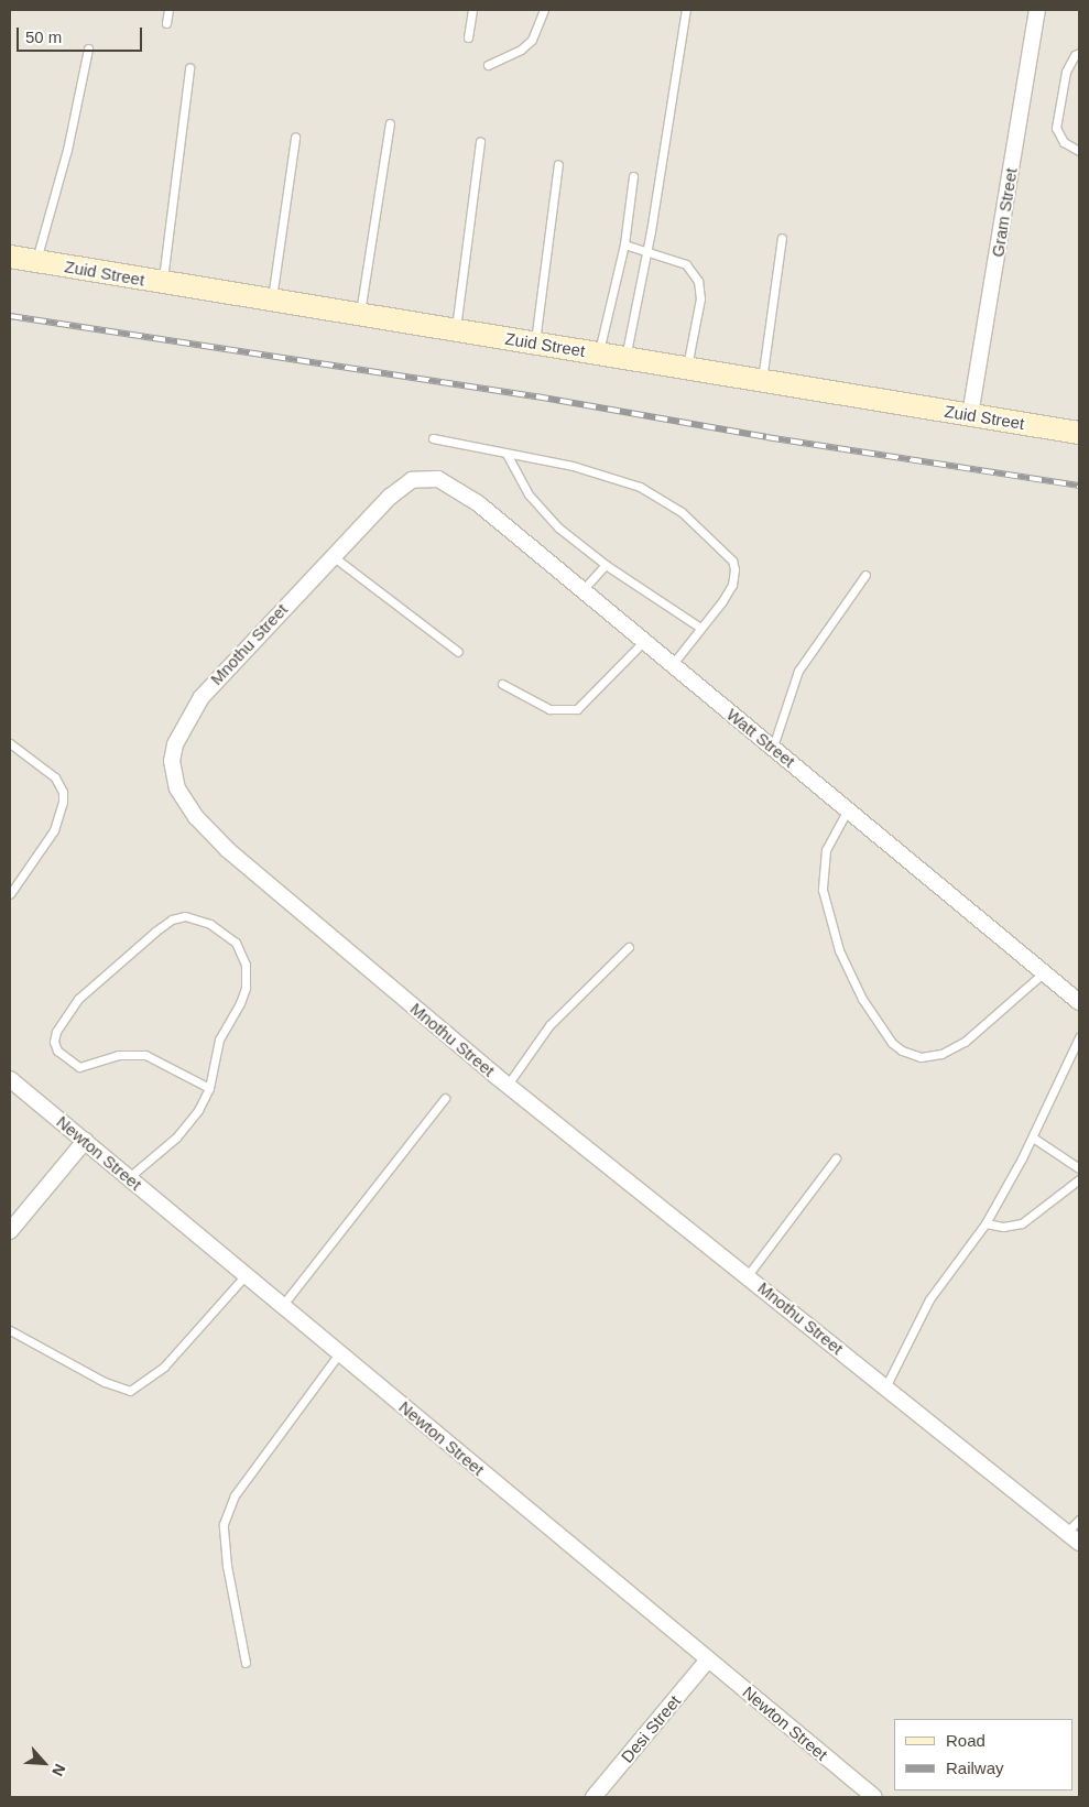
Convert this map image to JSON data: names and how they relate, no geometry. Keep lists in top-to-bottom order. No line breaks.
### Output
{"streets":{"street":["Gram Street","Zuid Street","Mnothu Street","Watt Street","Newton Street","Desi Street"]},"crossings":[["Gram Street","Zuid Street"],["Mnothu Street","Watt Street"],["Newton Street","Desi Street"]],"legend":["Road","Railway"],"scale_bar":"50 m","north":"bottom right"}
